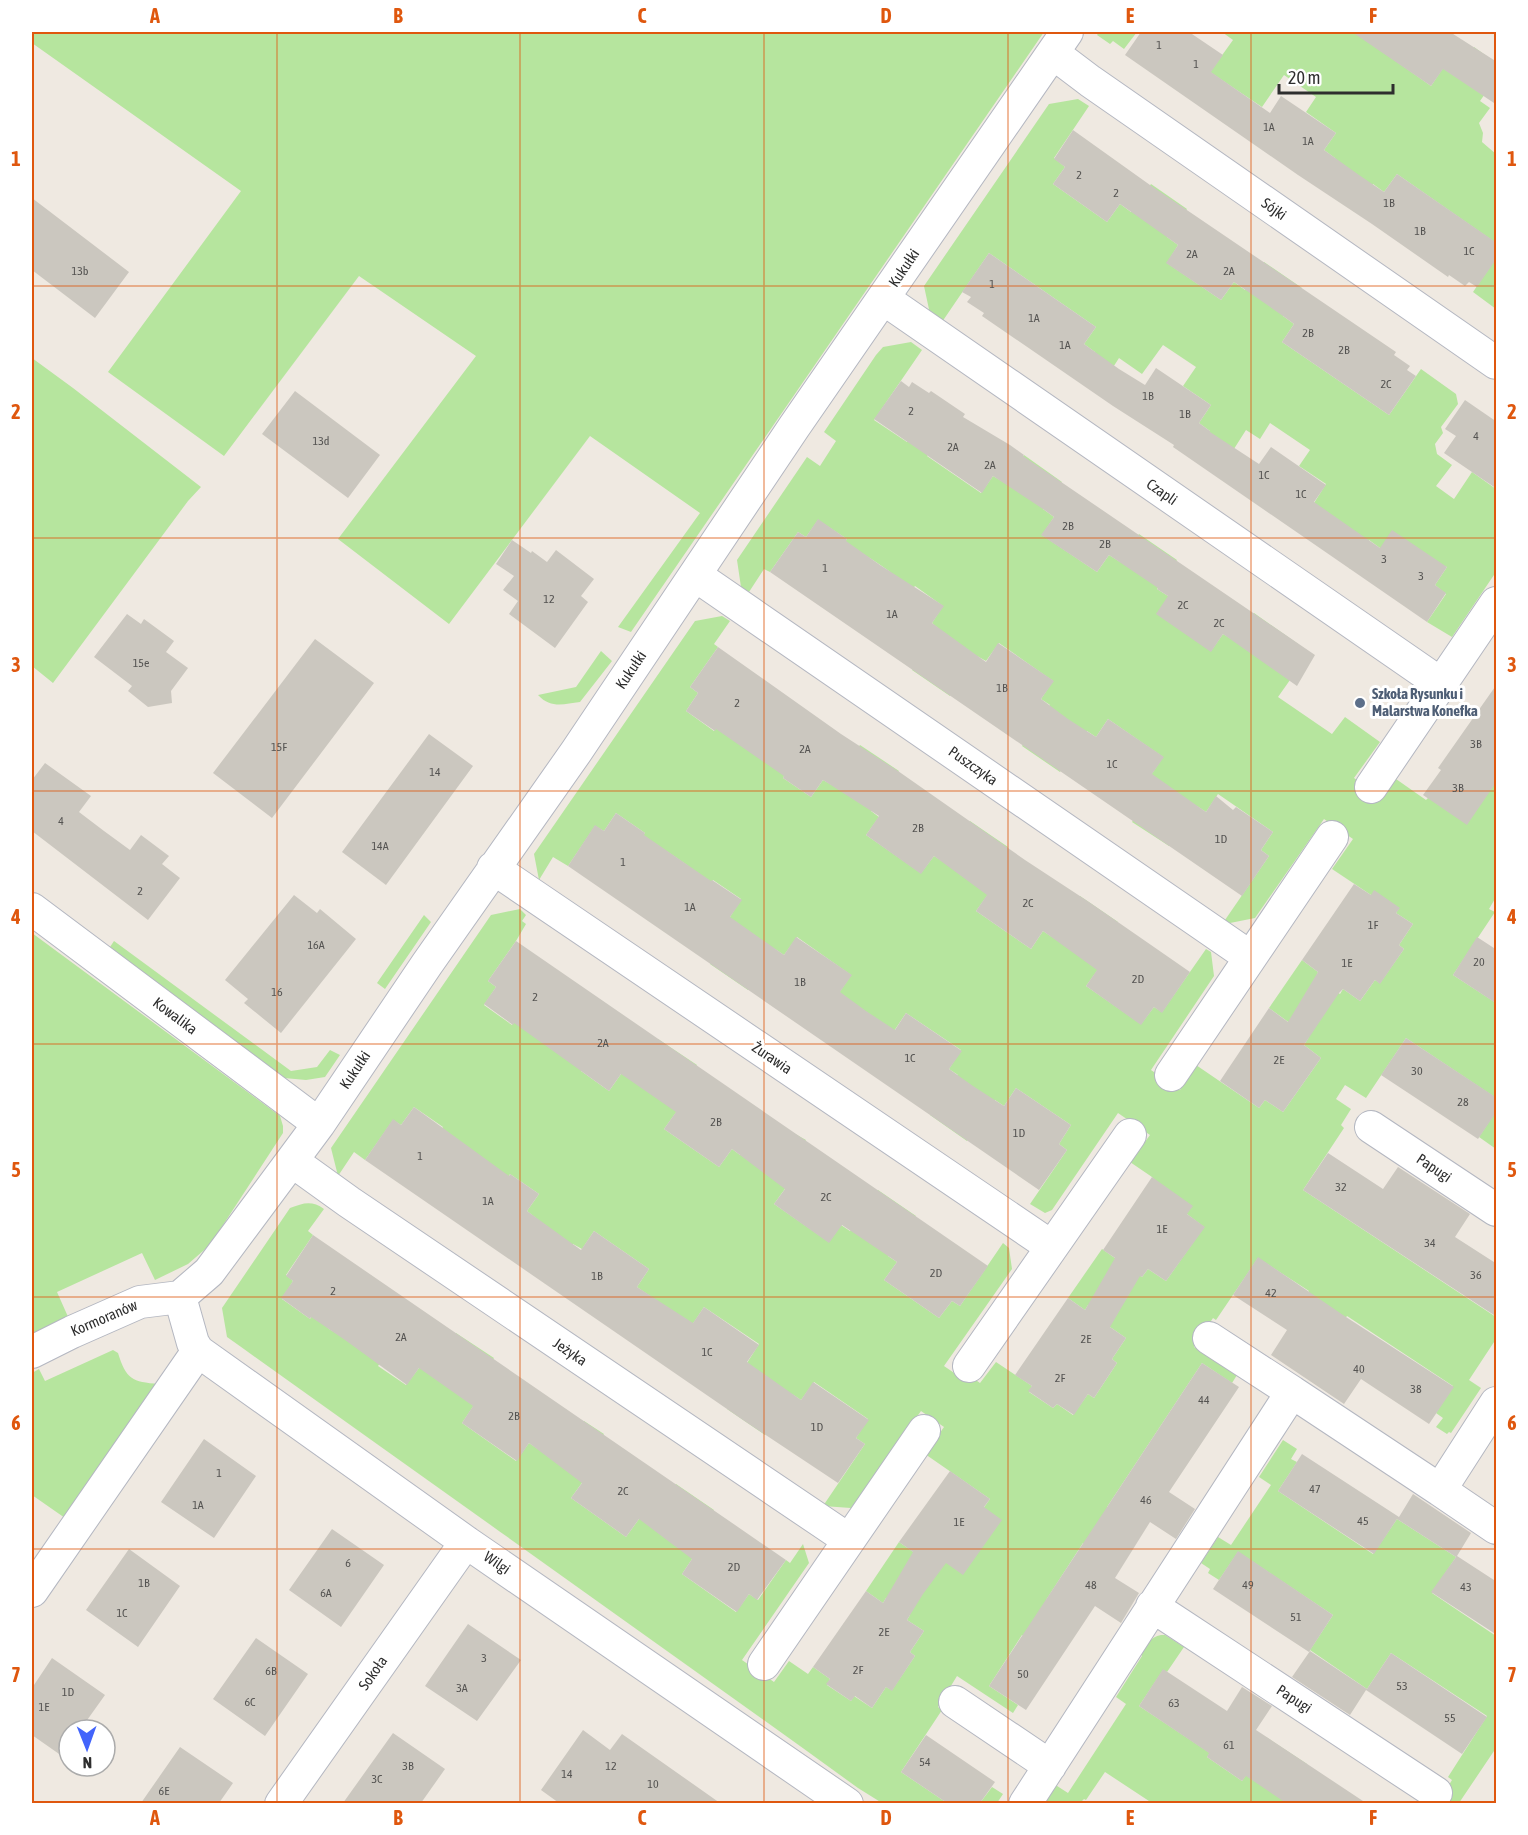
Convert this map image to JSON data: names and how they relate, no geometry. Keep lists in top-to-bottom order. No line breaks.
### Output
{"streets":{"street":["Sójki","Kukułki","Czapli","Puszczyka","Kowalika","Żurawia","Papugi","Kormoranów","Jeżyka","Wilgi","Sokoła"]},"crossings":[["Sójki","Kukułki"],["Kukułki","Czapli"],["Kukułki","Puszczyka"],["Kukułki","Kowalika"],["Kukułki","Żurawia"],["Kukułki","Kormoranów"],["Kukułki","Jeżyka"],["Wilgi","Sokoła"]],"places":["Szkoła Rysunku i Malarstwa Konefka"],"house_numbers":["1","1","1A","1A","2","2","1B","1B","1C","2A","13b","2A","1","1A","2B","1A","2B","2C","1B","2","1B","4","13d","2A","2A","1C","1C","2B","2B","3","1","3","12","2C","1A","2C","15e","1B","2","3B","15F","2A","1C","14","3B","4","2B","1D","14A","1","2","2C","1A","1F","16A","20","1E","2D","1B","16","2","2A","1C","2E","30","28","2B","1D","1","32","2C","1A","1E","34","2D","36","1B","2","42","2A","2E","1C","40","2F","38","44","2B","1D","1","47","2C","46","1A","45","1E","6","2D","1B","48","49","43","6A","1C","51","2E","3","2F","6B","50","53","3A","1D","6C","63","1E","55","61","54","3B","12","14","3C","10","6E"],"scale_bar":"20 m","north":"bottom","grid":{"columns":["A","B","C","D","E","F"],"rows":["1","2","3","4","5","6","7"]}}
